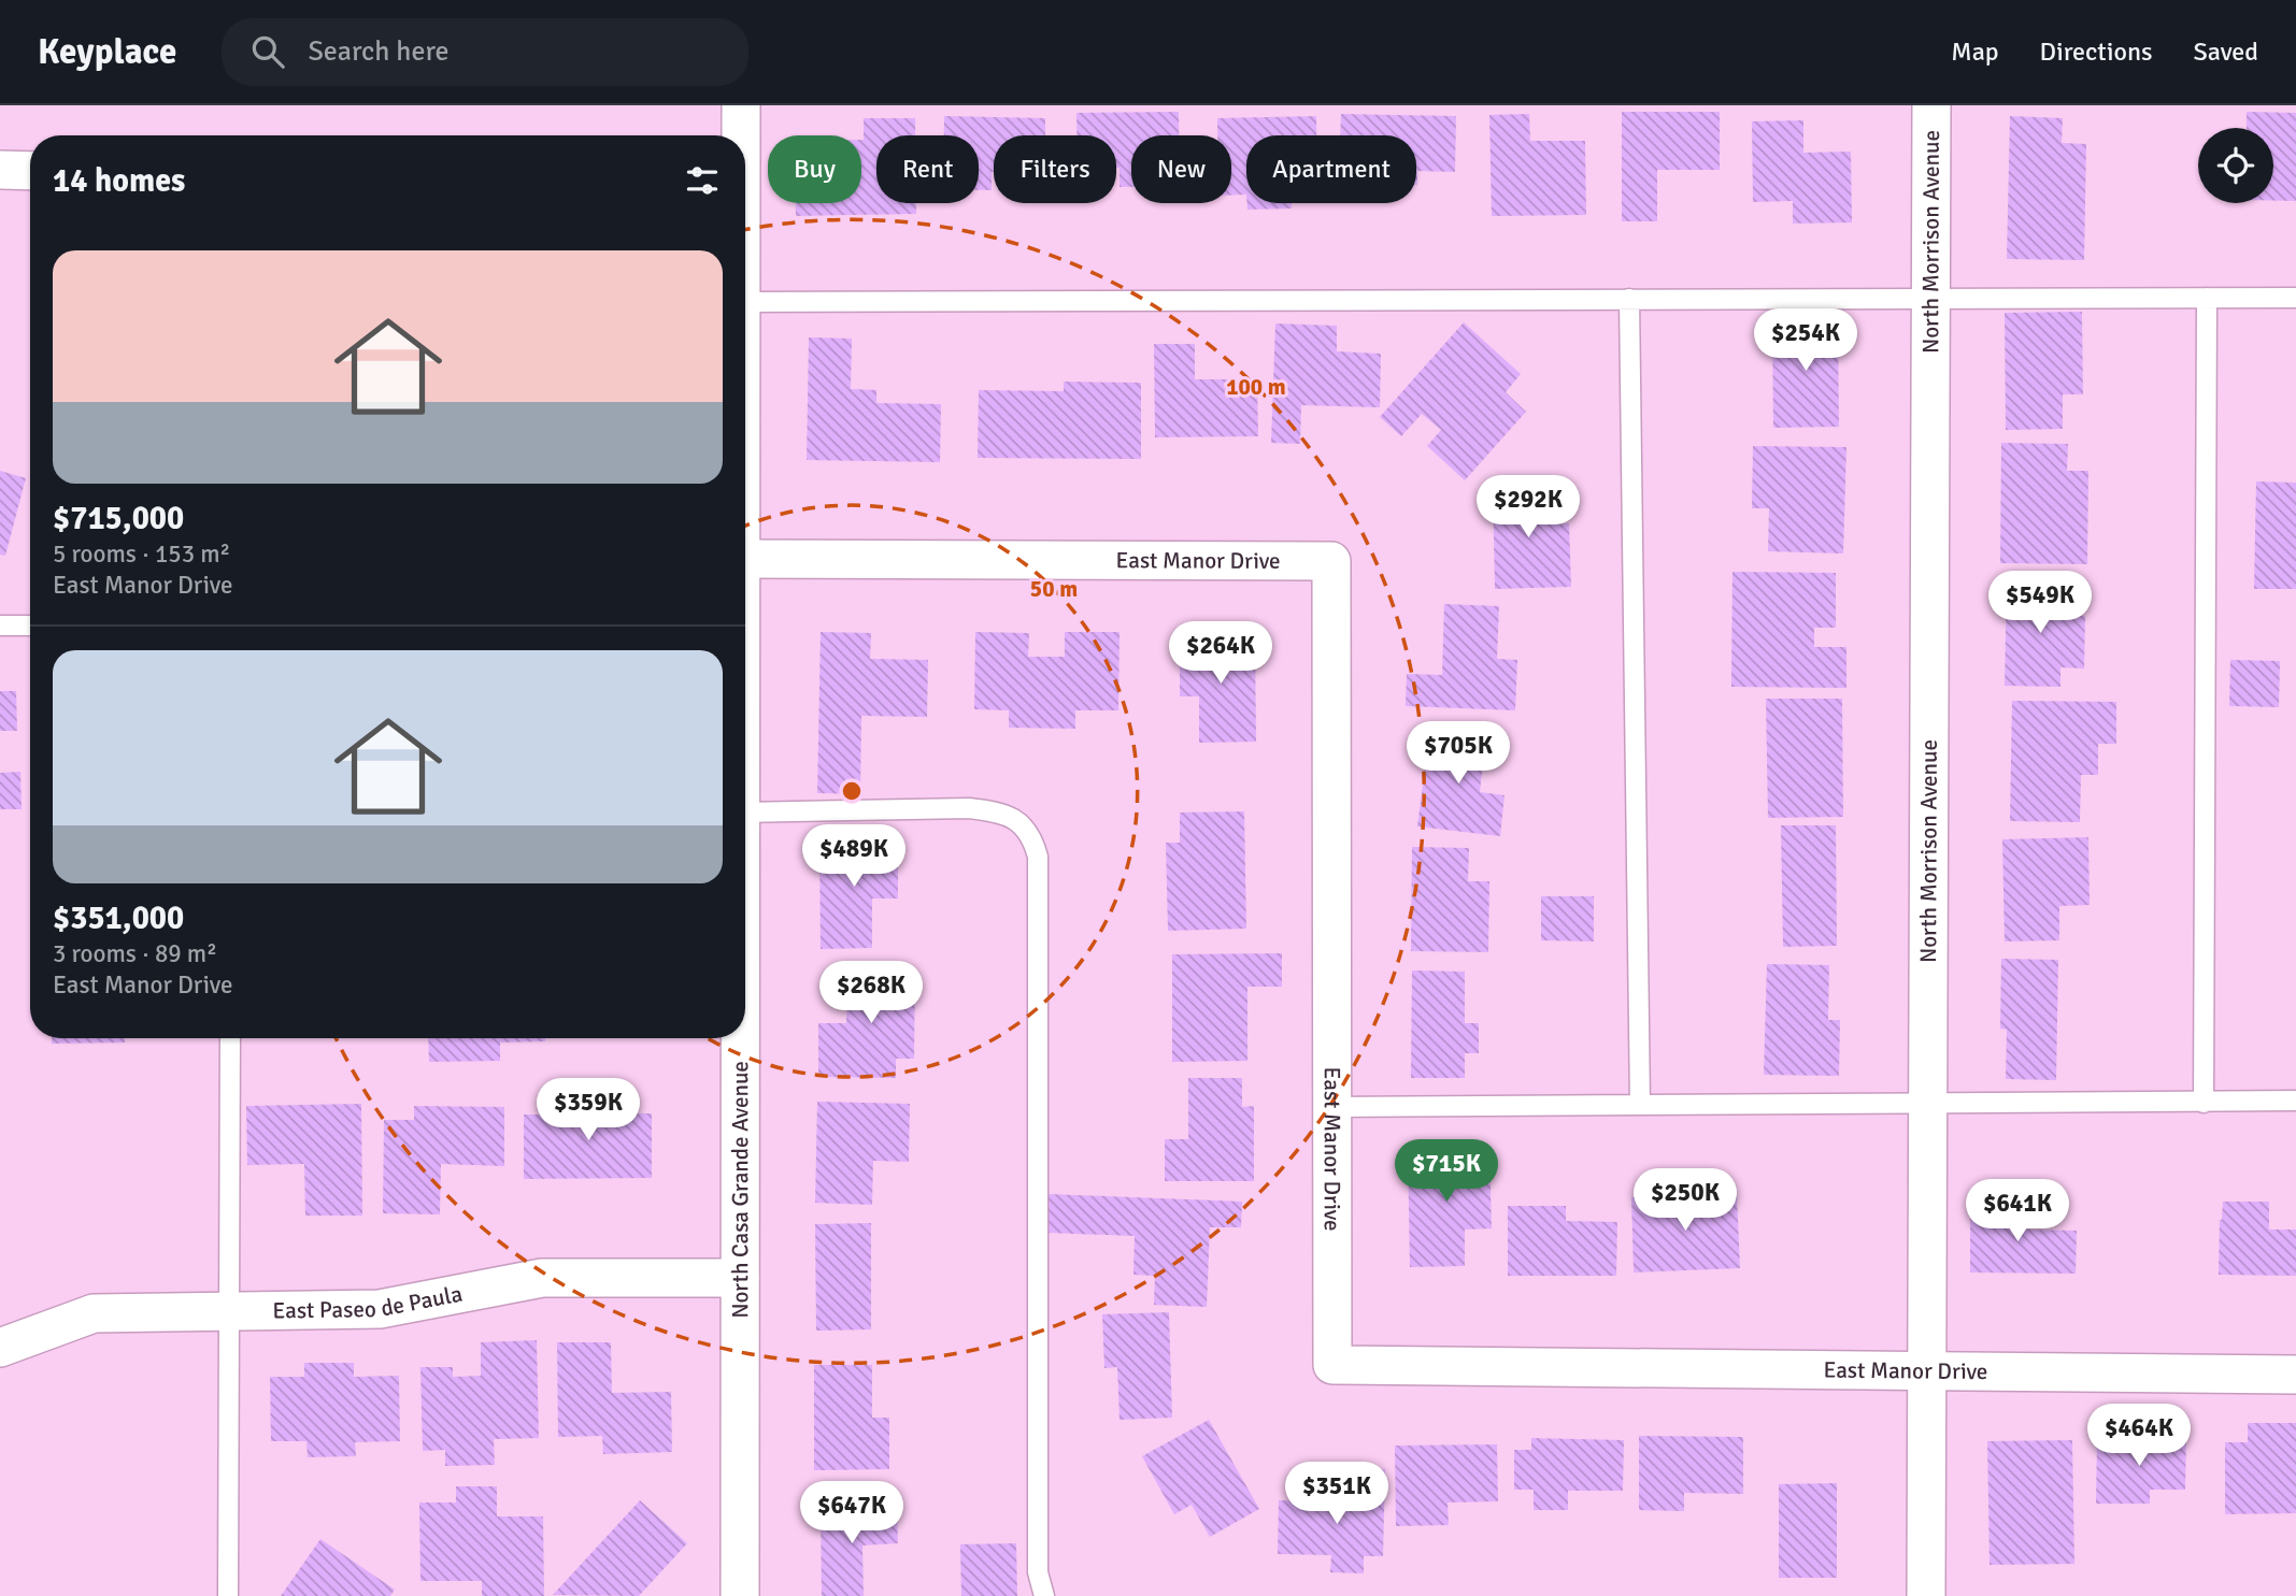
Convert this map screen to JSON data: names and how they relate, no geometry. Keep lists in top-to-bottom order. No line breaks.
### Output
{"streets":{"street":["North Morrison Avenue","East Manor Drive","North Casa Grande Avenue","East Paseo de Paula"]},"crossings":[["North Morrison Avenue","East Manor Drive"],["North Casa Grande Avenue","East Paseo de Paula"]],"page":{"header":"Keyplace","search":"Search here","nav":["Map","Directions","Saved"],"chip":["Buy","Rent","Filters","New","Apartment"],"heading":"14 homes","list":[{"name":"$715,000","note":"5 rooms · 153 m² · East Manor Drive"},{"name":"$351,000","note":"3 rooms · 89 m² · East Manor Drive"}],"price":["$254K","$292K","$549K","$264K","$705K","$489K","$268K","$359K","$715K","$250K","$641K","$464K","$351K","$647K"]},"rings":["100 m","50 m"]}
